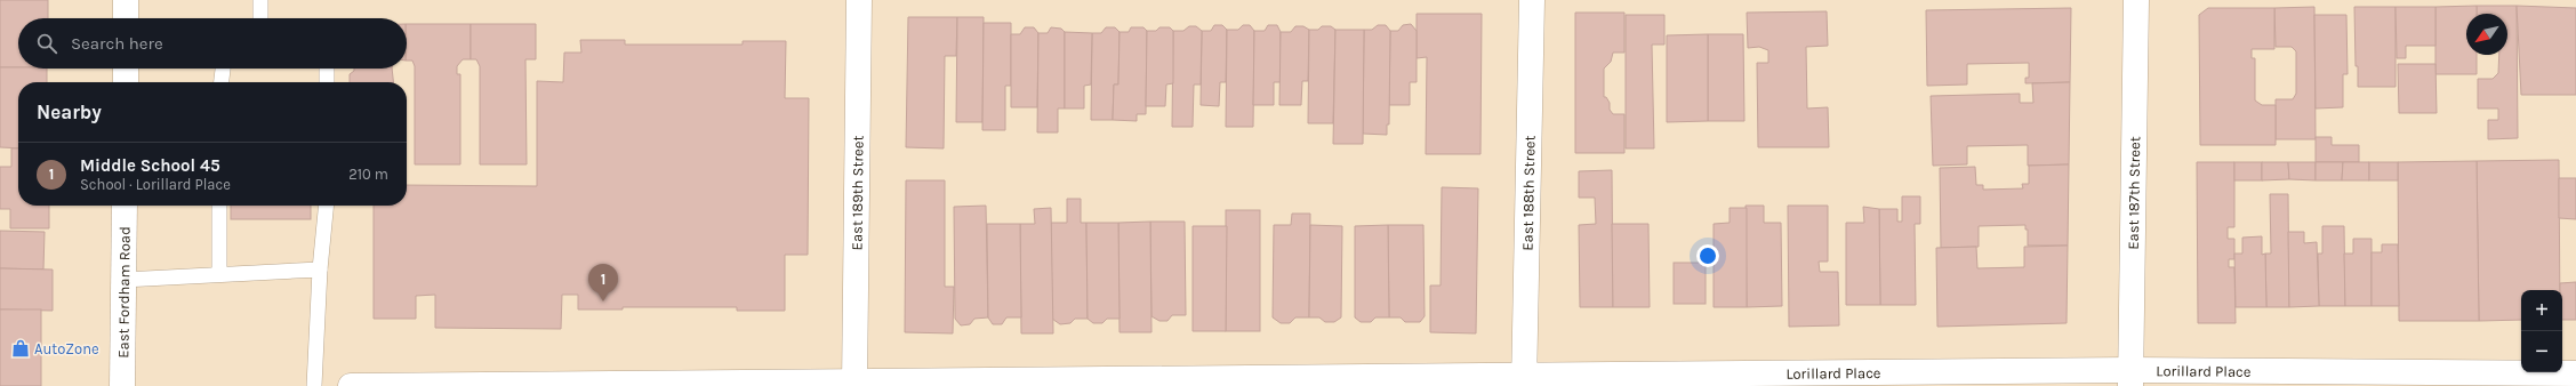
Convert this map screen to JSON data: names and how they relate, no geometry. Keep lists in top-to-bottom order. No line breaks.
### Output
{"streets":{"street":["East 189th Street","East 188th Street","East 187th Street","East Fordham Road","Lorillard Place"]},"crossings":[["East 189th Street","Lorillard Place"],["East 188th Street","Lorillard Place"],["East 187th Street","Lorillard Place"]],"places":{"shop":["AutoZone"]},"north":"bottom left","page":{"search":"Search here","heading":"Nearby","list":[{"mark":"1","name":"Middle School 45","note":"School · Lorillard Place","value":"210 m"}],"pins":"1","map_buttons":["+","−"]}}
